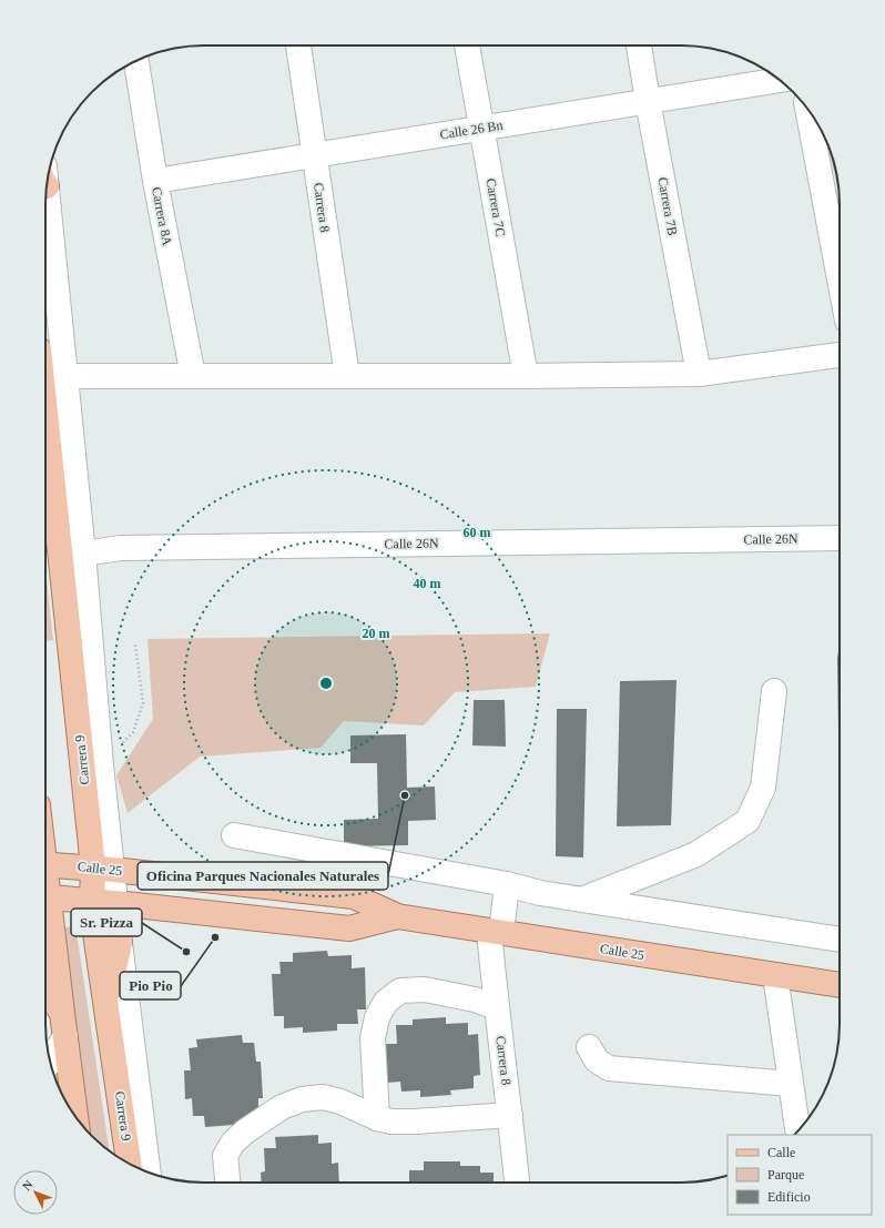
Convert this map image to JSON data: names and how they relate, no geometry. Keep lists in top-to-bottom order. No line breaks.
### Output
{"streets":{"main road":["Carrera 9","Calle 25"],"street":["Calle 26 Bn","Carrera 7B","Carrera 8","Carrera 7C","Carrera 8A","Calle 26N"]},"crossings":[["Calle 26 Bn","Carrera 7B"],["Calle 26 Bn","Carrera 8"],["Calle 26 Bn","Carrera 7C"],["Calle 26 Bn","Carrera 8A"],["Carrera 8","Calle 25"],["Carrera 9","Calle 25"]],"places":["Oficina Parques Nacionales Naturales","Pio Pio","Sr. Pizza"],"legend":["Calle","Parque","Edificio"],"north":"top left","rings":["60 m","40 m","20 m"]}
